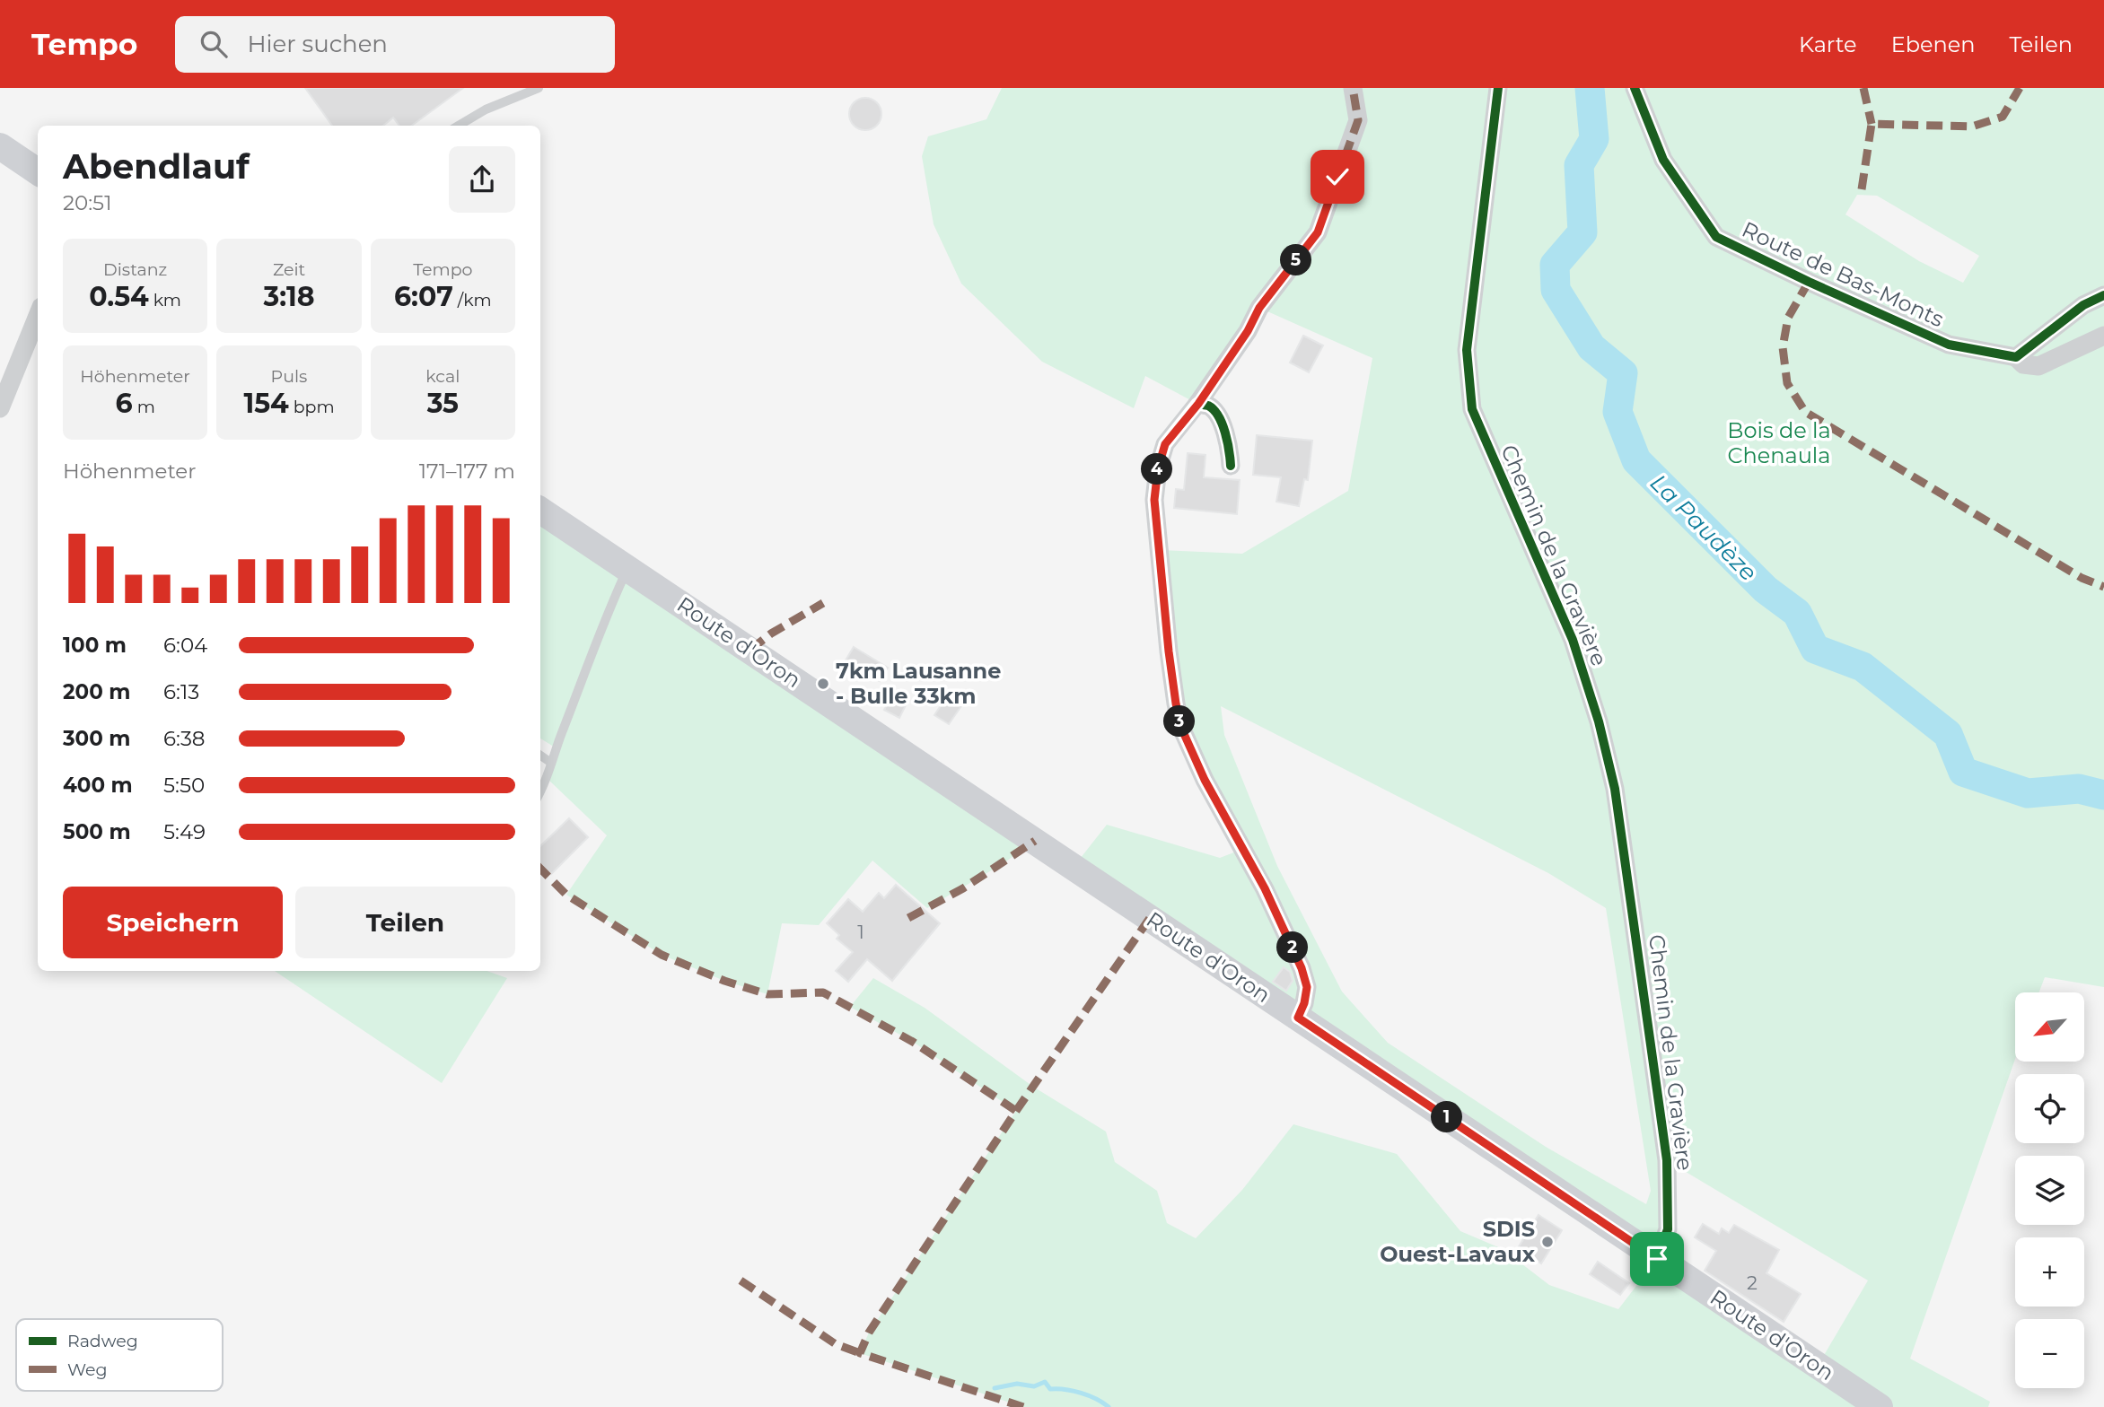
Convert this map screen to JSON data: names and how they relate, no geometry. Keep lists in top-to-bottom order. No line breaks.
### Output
{"streets":{"main road":["Route d'Oron"],"street":["Route de Bas-Monts","Chemin de la Gravière"]},"crossings":[["Chemin de la Gravière","Route d'Oron"]],"water":["La Paudèze"],"parks":["Bois de la Chenaula"],"places":["7km Lausanne - Bulle 33km","SDIS Ouest-Lavaux"],"house_numbers":["1","2"],"legend":["Radweg","Weg"],"north":"bottom left","page":{"header":"Tempo","search":"Hier suchen","nav":["Karte","Ebenen","Teilen"],"heading":["Abendlauf","20:51"],"stats":[["Distanz","0.54 km"],["Zeit","3:18"],["Tempo","6:07 /km"],["Höhenmeter","6 m"],["Puls","154 bpm"],["kcal","35"]],"pins":["5","4","3","2","1"],"chart":["Höhenmeter","171–177 m"],"list":[{"name":"100 m","note":"6:04"},{"name":"200 m","note":"6:13"},{"name":"300 m","note":"6:38"},{"name":"400 m","note":"5:50"},{"name":"500 m","note":"5:49"}],"buttons":["Speichern","Teilen"],"map_buttons":["+","−"]}}
